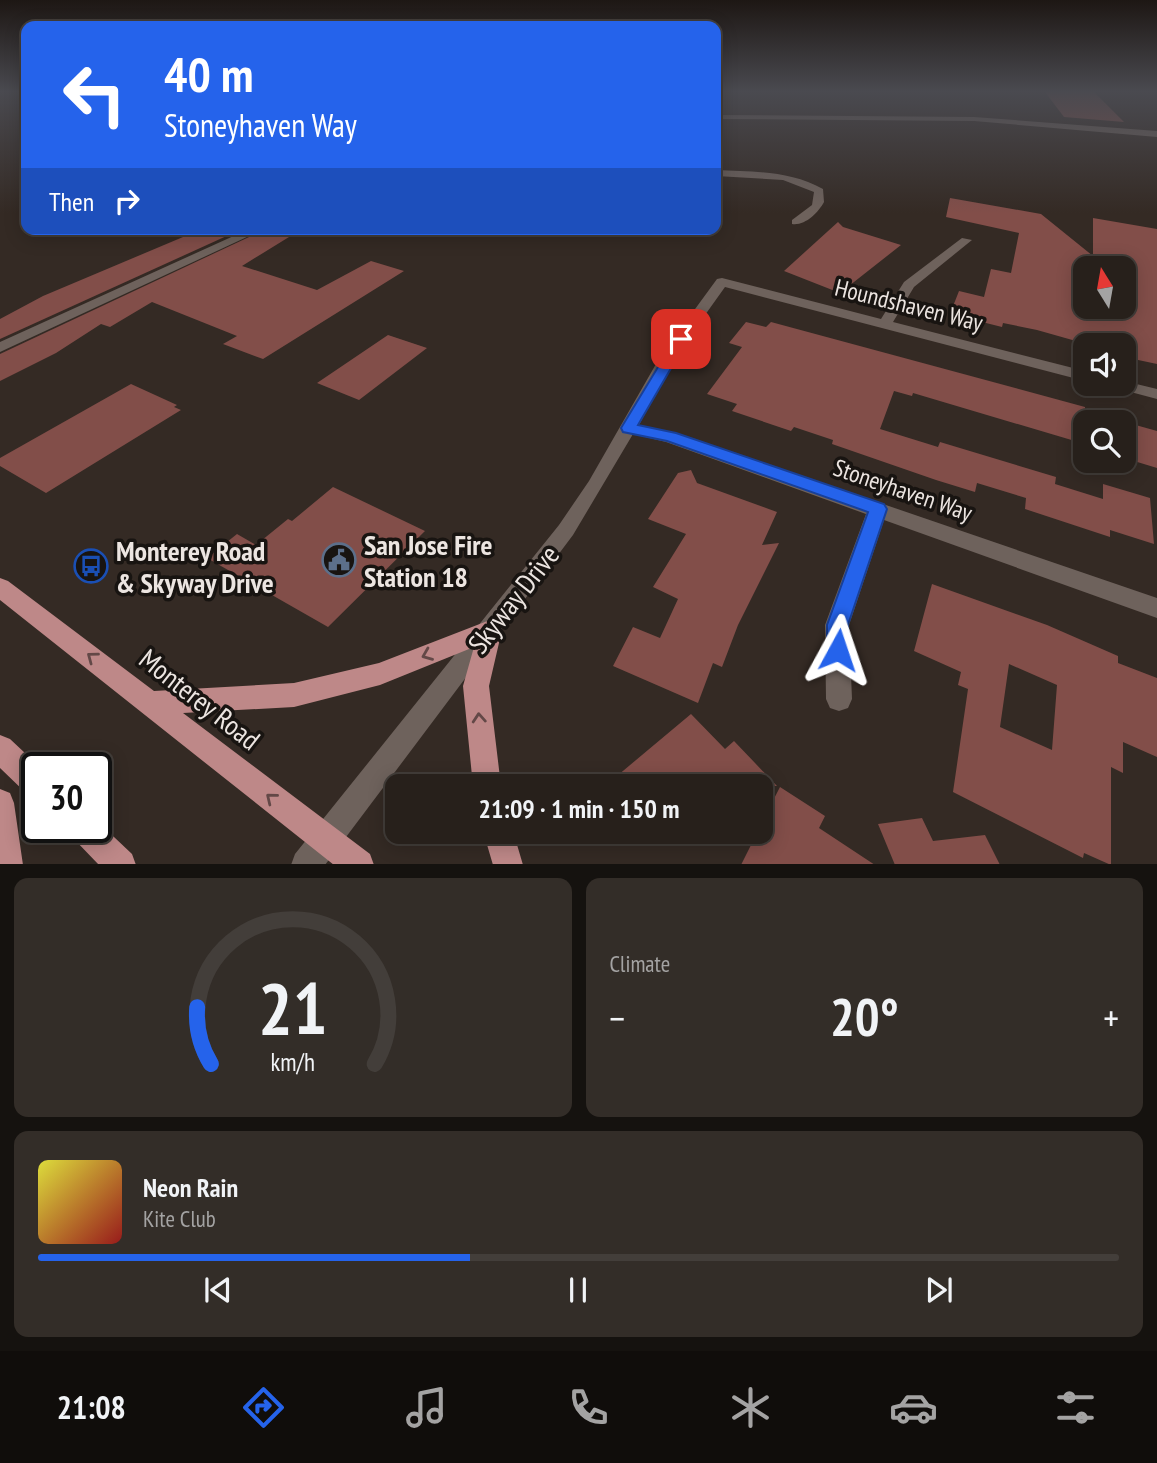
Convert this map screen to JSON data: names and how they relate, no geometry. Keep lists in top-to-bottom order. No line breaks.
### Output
{"streets":{"main road":["Monterey Road"],"street":["Houndshaven Way","Stoneyhaven Way","Skyway Drive"]},"crossings":[["Houndshaven Way","Skyway Drive"],["Stoneyhaven Way","Skyway Drive"],["Skyway Drive","Monterey Road"]],"one_way":["Monterey Road"],"places":{"public building":["San Jose Fire Station 18"],"bus stop":["Monterey Road & Skyway Drive"]},"north":"top","page":{"turn":["40 m","Stoneyhaven Way"],"then":"Then","limit":"30","trip":"21:09 · 1 min · 150 m","tile":"Climate","heat":["−","20°","+"],"song":["Neon Rain","Kite Club"],"tabs":"21:08","gauge":["21","km/h"]}}
